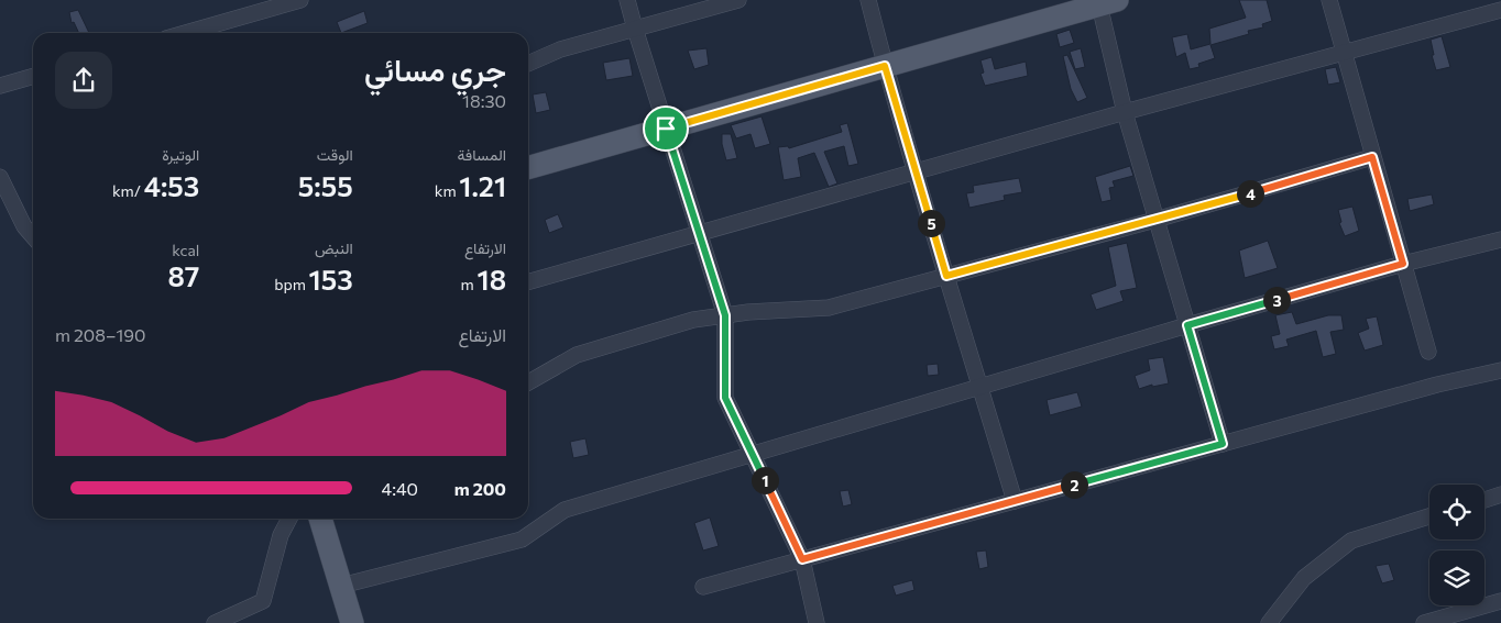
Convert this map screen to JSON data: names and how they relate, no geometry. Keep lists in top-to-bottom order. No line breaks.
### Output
{"page":{"heading":["جري مسائي","18:30"],"stats":[["المسافة","1.21 km"],["الوقت","5:55"],["الوتيرة","4:53 /km"],["الارتفاع","18 m"],["النبض","153 bpm"],["kcal","87"]],"pins":["4","5","3","1","2"],"chart":["الارتفاع","190–208 m"],"list":[{"name":"200 m","note":"4:40"}]}}
